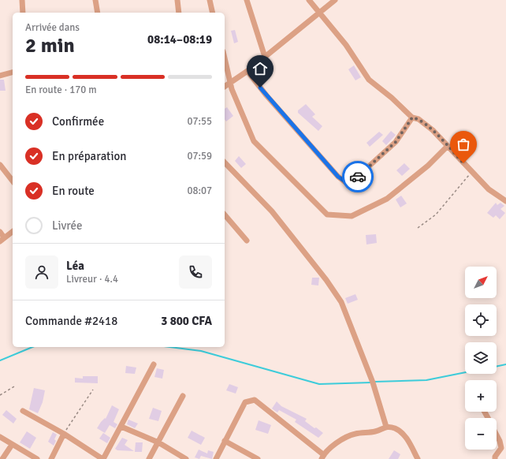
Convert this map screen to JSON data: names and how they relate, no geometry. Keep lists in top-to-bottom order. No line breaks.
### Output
{"north":"top right","page":{"heading":["2 min","Arrivée dans","08:14–08:19"],"panel":["Léa","Livreur · 4.4","Commande #2418","3 800 CFA"],"bar":"En route · 170 m","list":[["Confirmée","07:55"],["En préparation","07:59"],["En route","08:07"],"Livrée"],"map_buttons":["+","−"]}}
